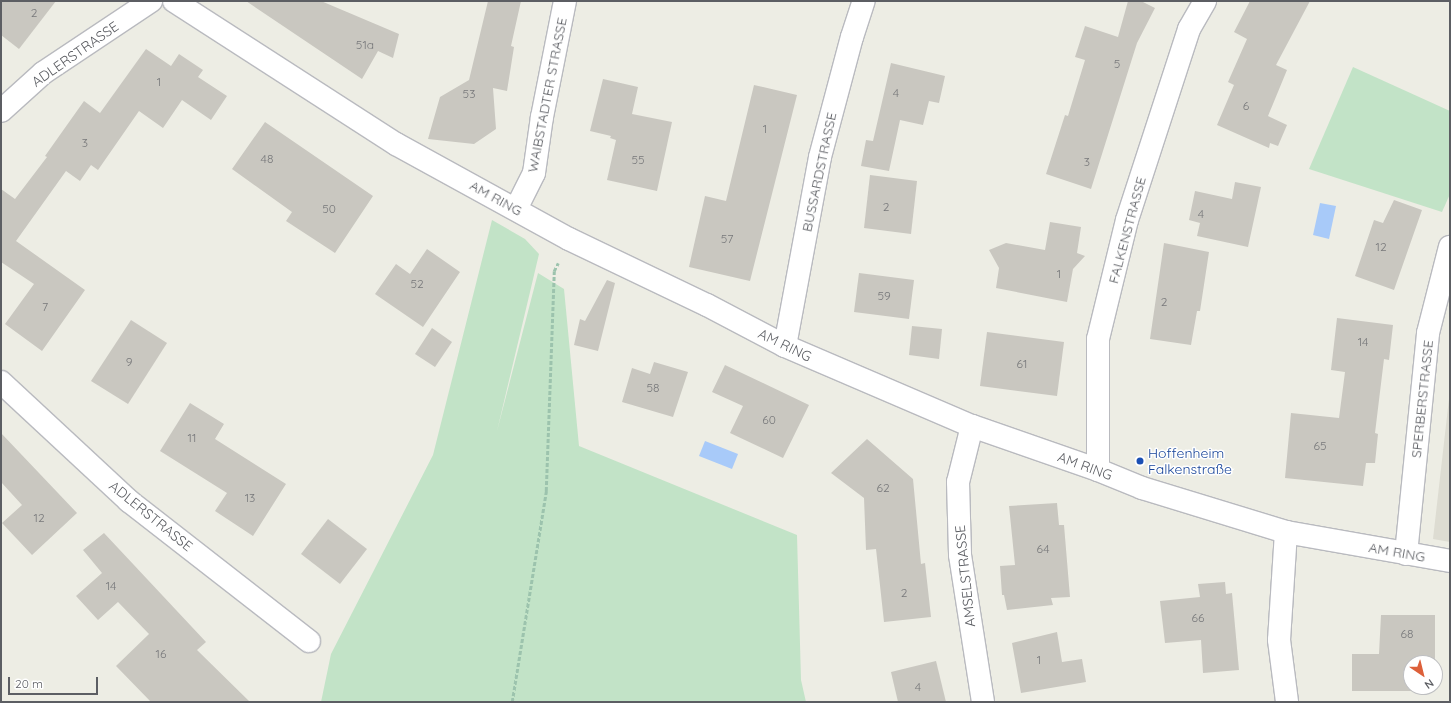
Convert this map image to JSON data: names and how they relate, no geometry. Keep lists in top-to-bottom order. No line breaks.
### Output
{"streets":{"street":["ADLERSTRASSE","WAIBSTADTER STRASSE","BUSSARDSTRASSE","AM RING","FALKENSTRASSE","SPERBERSTRASSE","AMSELSTRASSE"]},"crossings":[["WAIBSTADTER STRASSE","AM RING"],["BUSSARDSTRASSE","AM RING"],["AM RING","FALKENSTRASSE"],["AM RING","SPERBERSTRASSE"],["AM RING","AMSELSTRASSE"]],"places":["Hoffenheim Falkenstraße"],"house_numbers":["2","51a","5","1","4","53","6","1","3","48","55","3","2","50","4","57","12","1","52","59","2","7","14","9","61","58","60","11","65","62","13","12","64","14","2","66","68","16","1","4"],"scale_bar":"20 m","north":"bottom right"}
